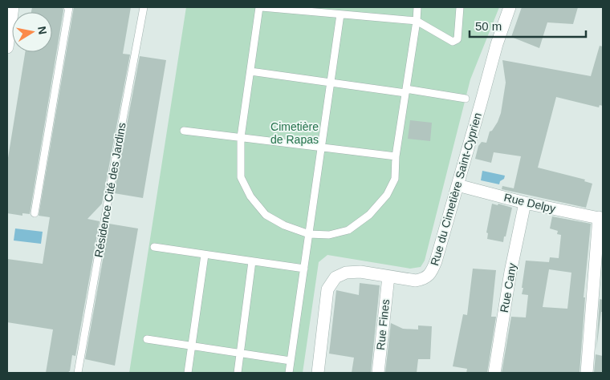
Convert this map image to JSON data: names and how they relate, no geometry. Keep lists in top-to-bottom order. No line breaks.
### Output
{"streets":{"street":["Rue du Cimetière Saint-Cyprien","Rue Delpy","Rue Cany","Rue Fines"],"lane":["Résidence Cité des Jardins"]},"crossings":[["Rue du Cimetière Saint-Cyprien","Rue Delpy"],["Rue du Cimetière Saint-Cyprien","Rue Fines"],["Rue Delpy","Rue Cany"]],"parks":["Cimetière de Rapas"],"scale_bar":"50 m","north":"right"}
